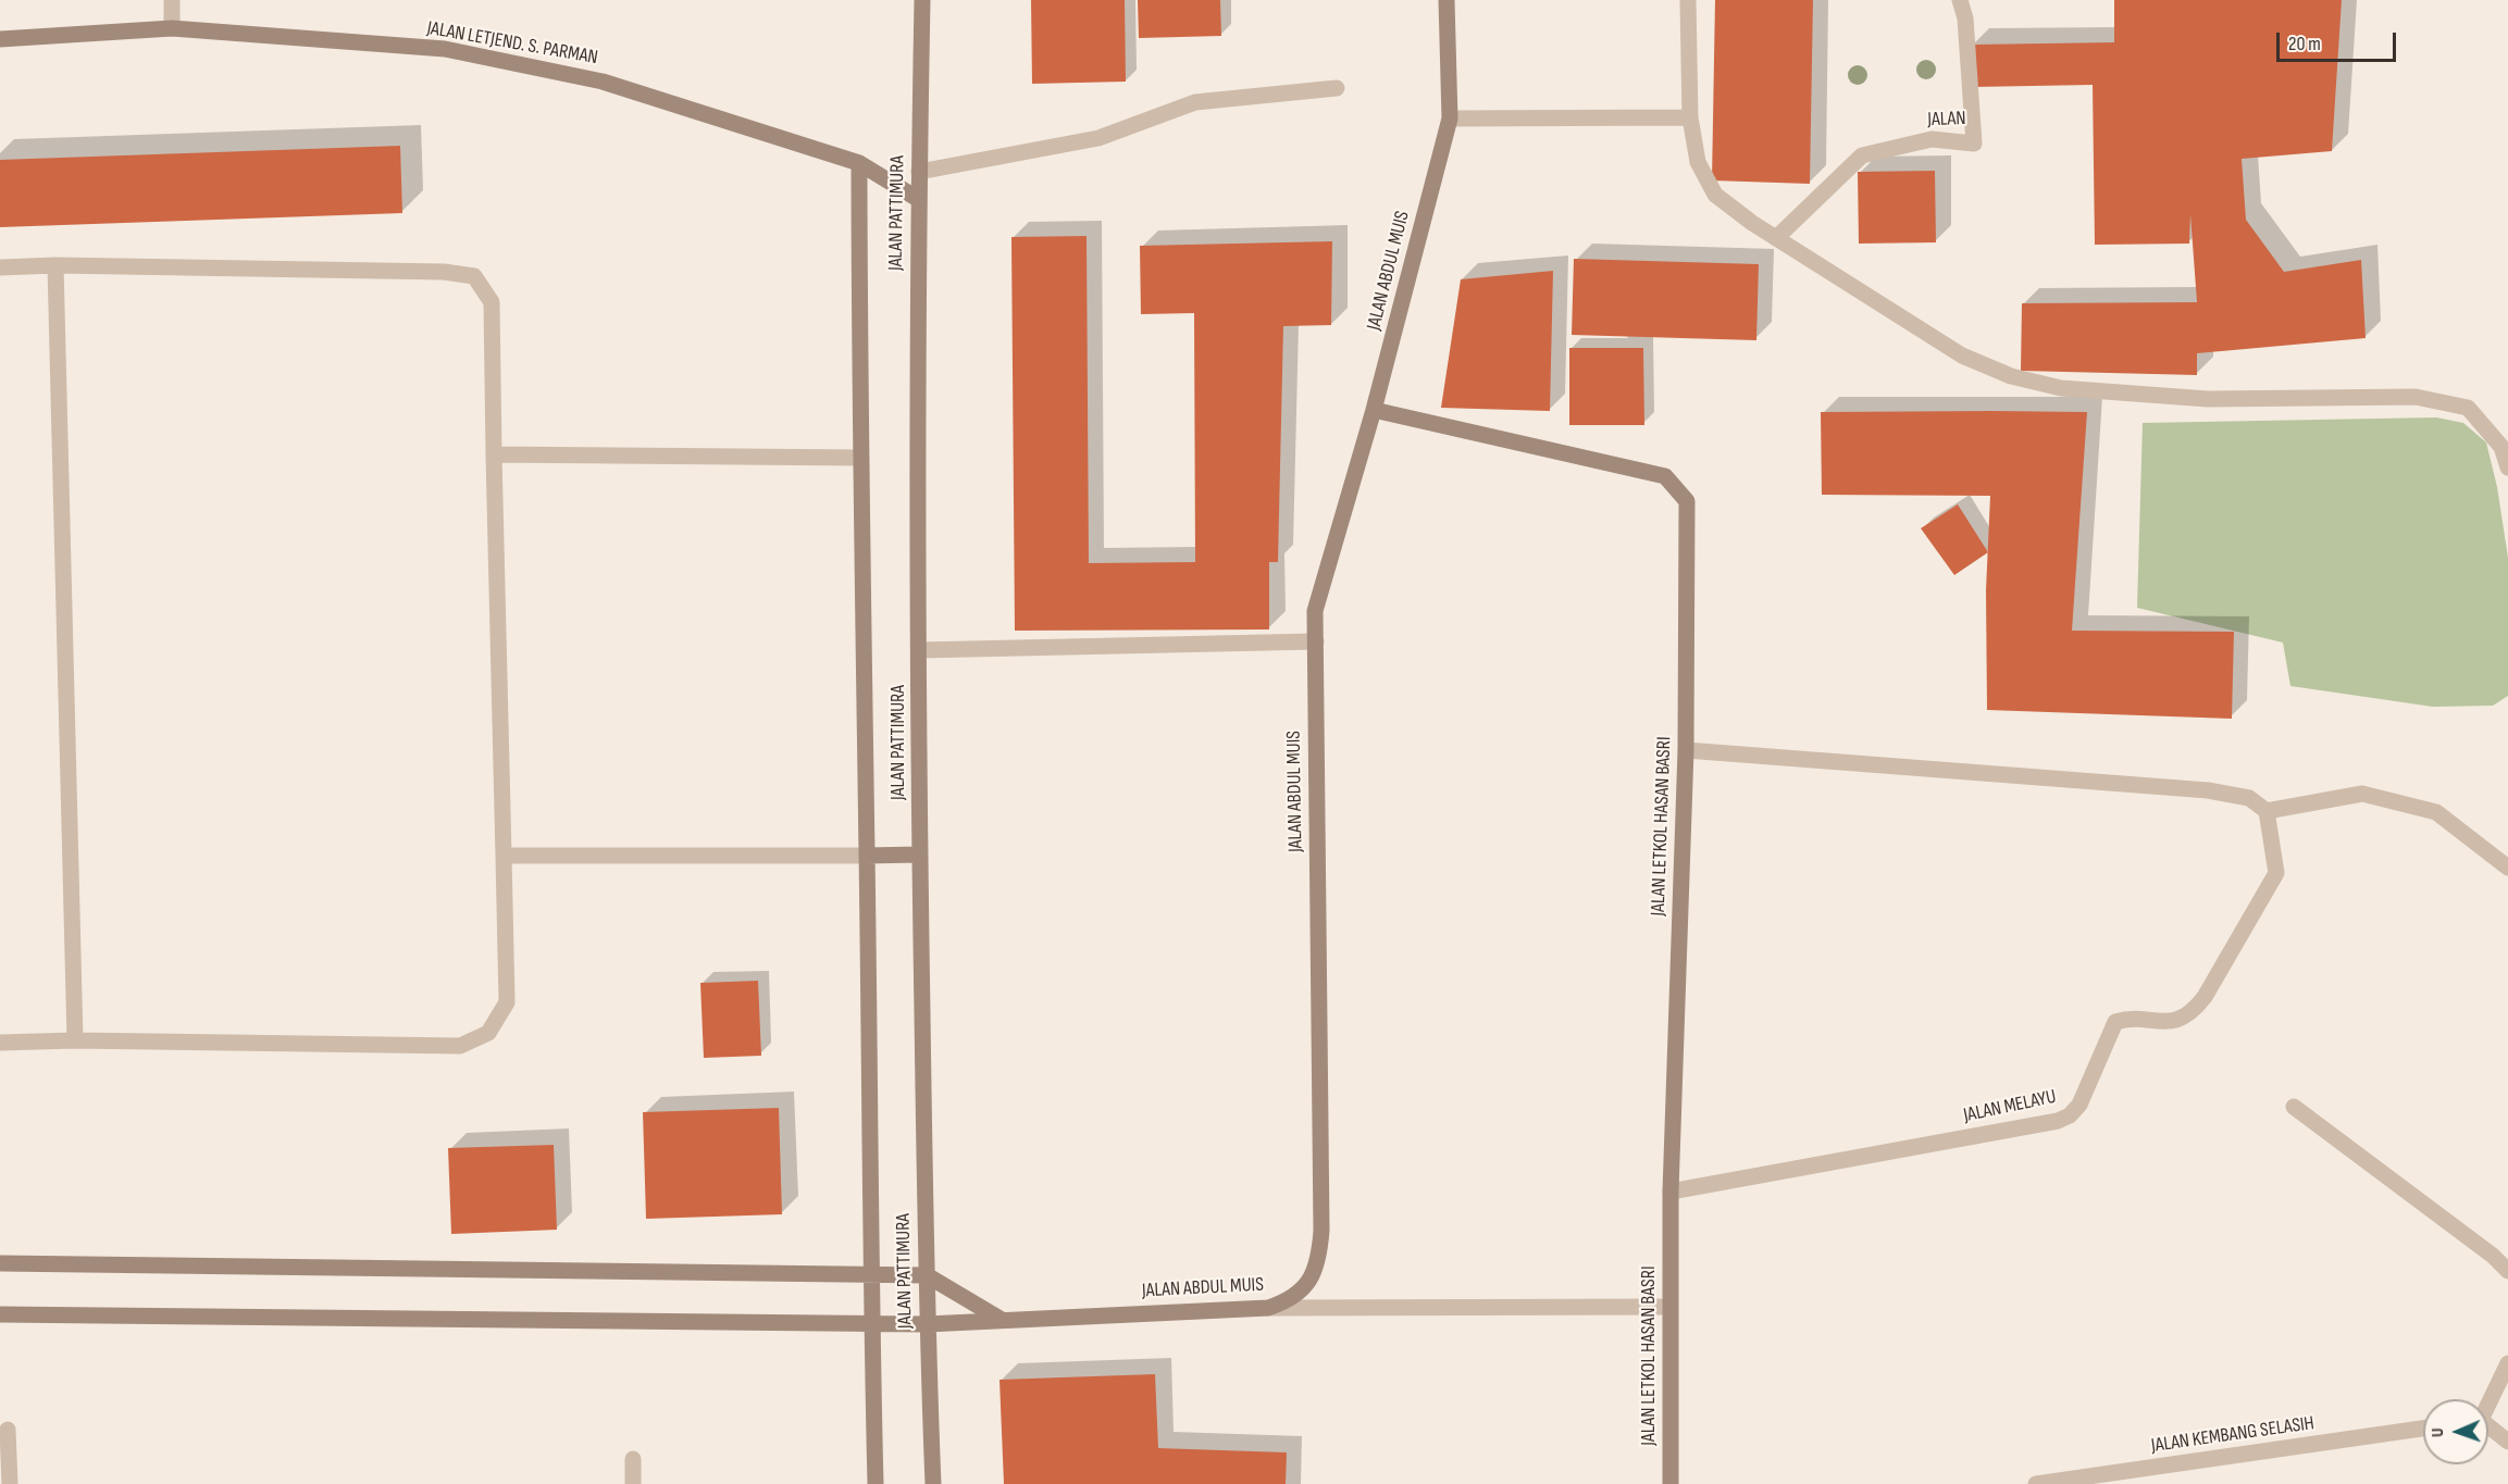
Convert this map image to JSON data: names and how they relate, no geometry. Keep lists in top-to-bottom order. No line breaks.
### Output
{"streets":{"street":["JALAN LETJEND. S. PARMAN","JALAN","JALAN PATTIMURA","JALAN ABDUL MUIS","JALAN LETKOL HASAN BASRI","JALAN MELAYU","JALAN KEMBANG SELASIH"]},"crossings":[["JALAN LETJEND. S. PARMAN","JALAN PATTIMURA"],["JALAN PATTIMURA","JALAN ABDUL MUIS"],["JALAN ABDUL MUIS","JALAN LETKOL HASAN BASRI"],["JALAN LETKOL HASAN BASRI","JALAN MELAYU"]],"scale_bar":"20 m","north":"left"}
